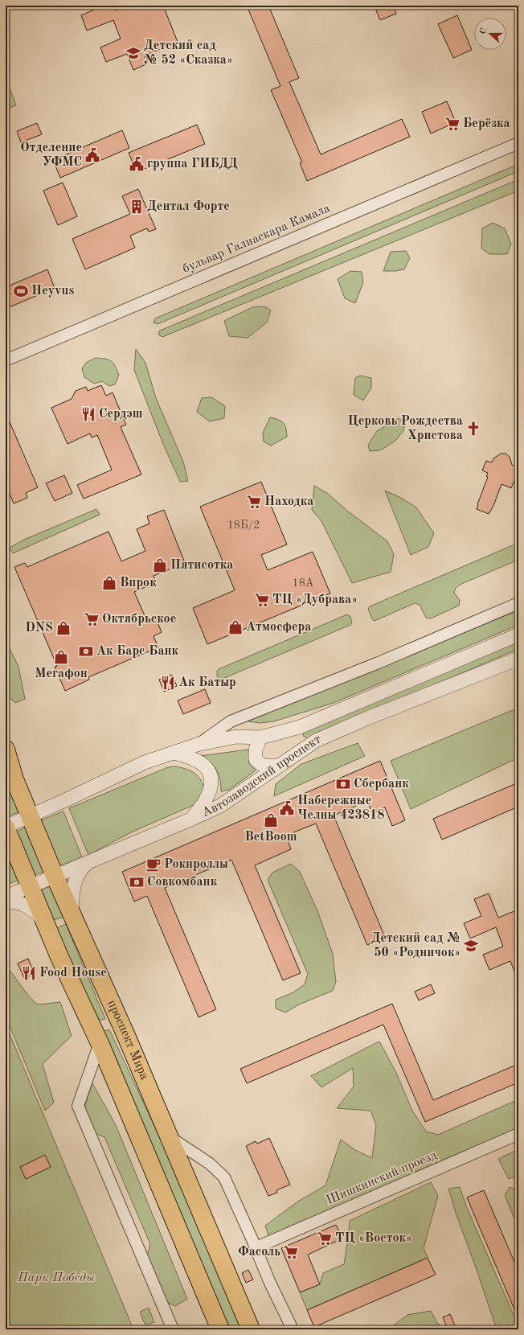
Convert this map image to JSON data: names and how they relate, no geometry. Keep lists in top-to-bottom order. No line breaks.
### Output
{"streets":{"main road":["проспект Мира"],"street":["бульвар Галиаскара Камала","Автозаводский проспект","Шишкинский проезд"]},"crossings":[["Автозаводский проспект","проспект Мира"]],"parks":["Парк Победы"],"places":{"school or university":["Детский сад № 52 «Сказка»","Детский сад № 50 «Родничок»"],"supermarket":["Берёзка","Находка","ТЦ «Дубрава»","Октябрьское","ТЦ «Восток»","Фасоль"],"public building":["Отделение УФМС","группа ГИБДД","Набережные Челны 423818"],"building":["Дентал Форте"],"sports":["Heyvus"],"restaurant":["Сердэш","Ак Батыр","Food House"],"church":["Церковь Рождества Христова"],"shop":["Пятисотка","Впрок","Атмосфера","DNS","Мегафон","BetBoom"],"bank":["Ак Барс Банк","Сбербанк","Совкомбанк"],"cafe":["Рокнроллы"]},"house_numbers":["18Б/2","18А"],"north":"left"}
